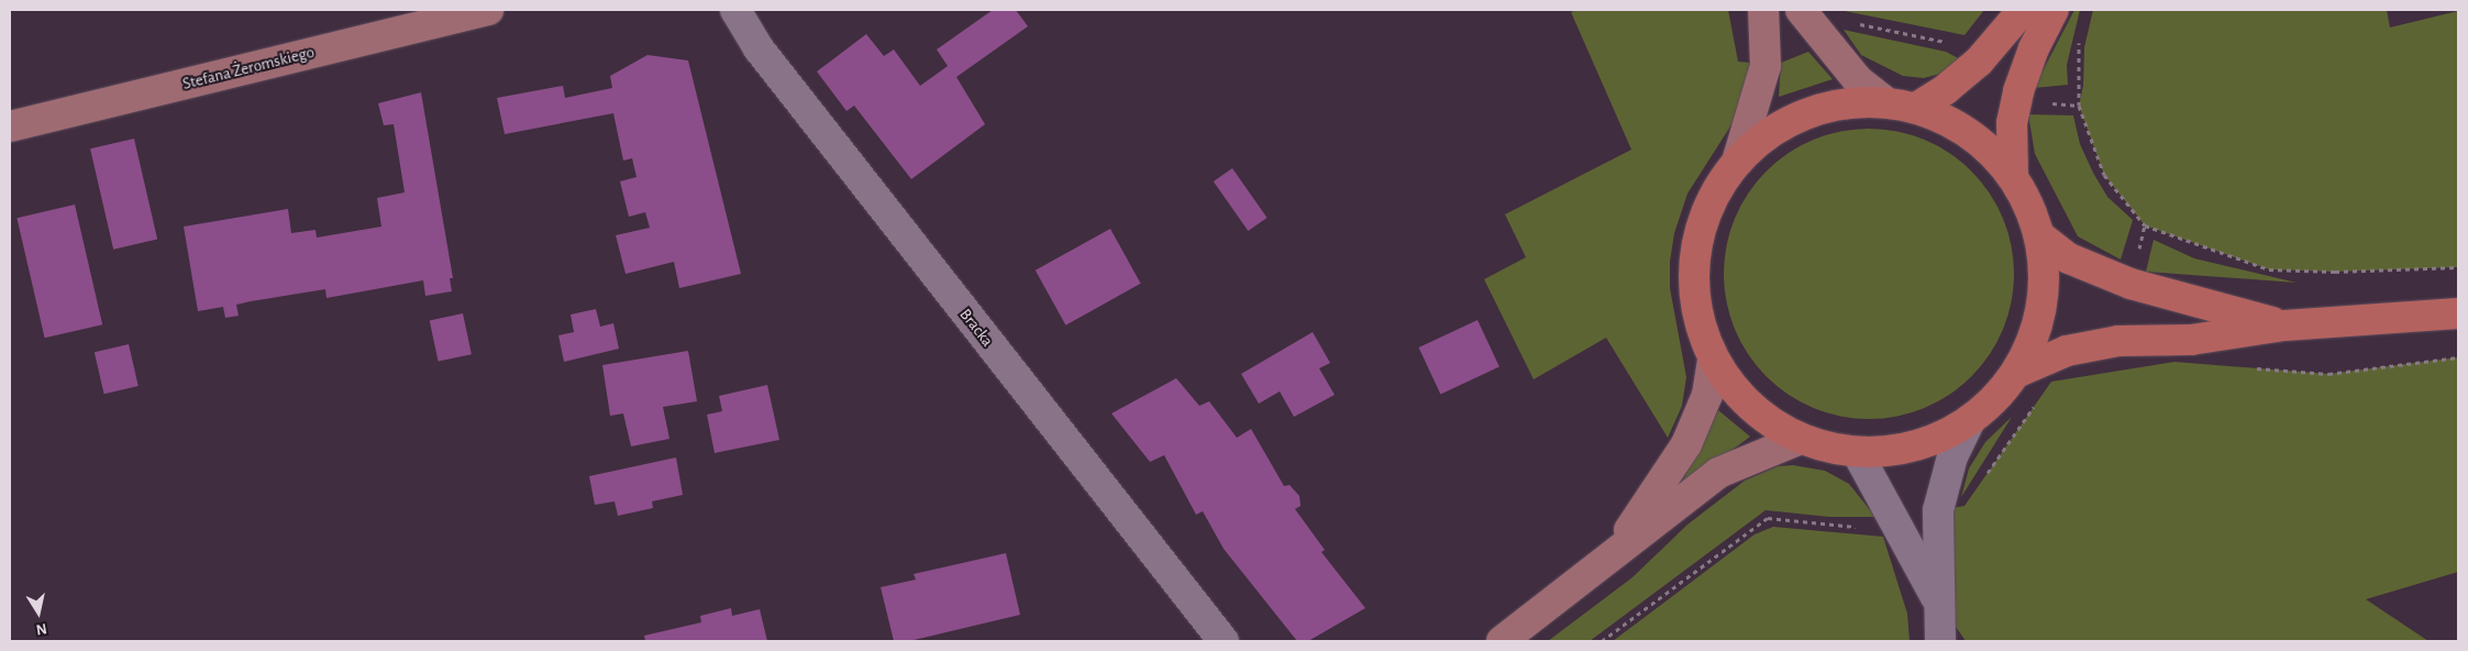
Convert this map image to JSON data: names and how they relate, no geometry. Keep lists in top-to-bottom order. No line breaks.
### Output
{"streets":{"street":["Stefana Żeromskiego","Bracka"]},"north":"bottom"}
